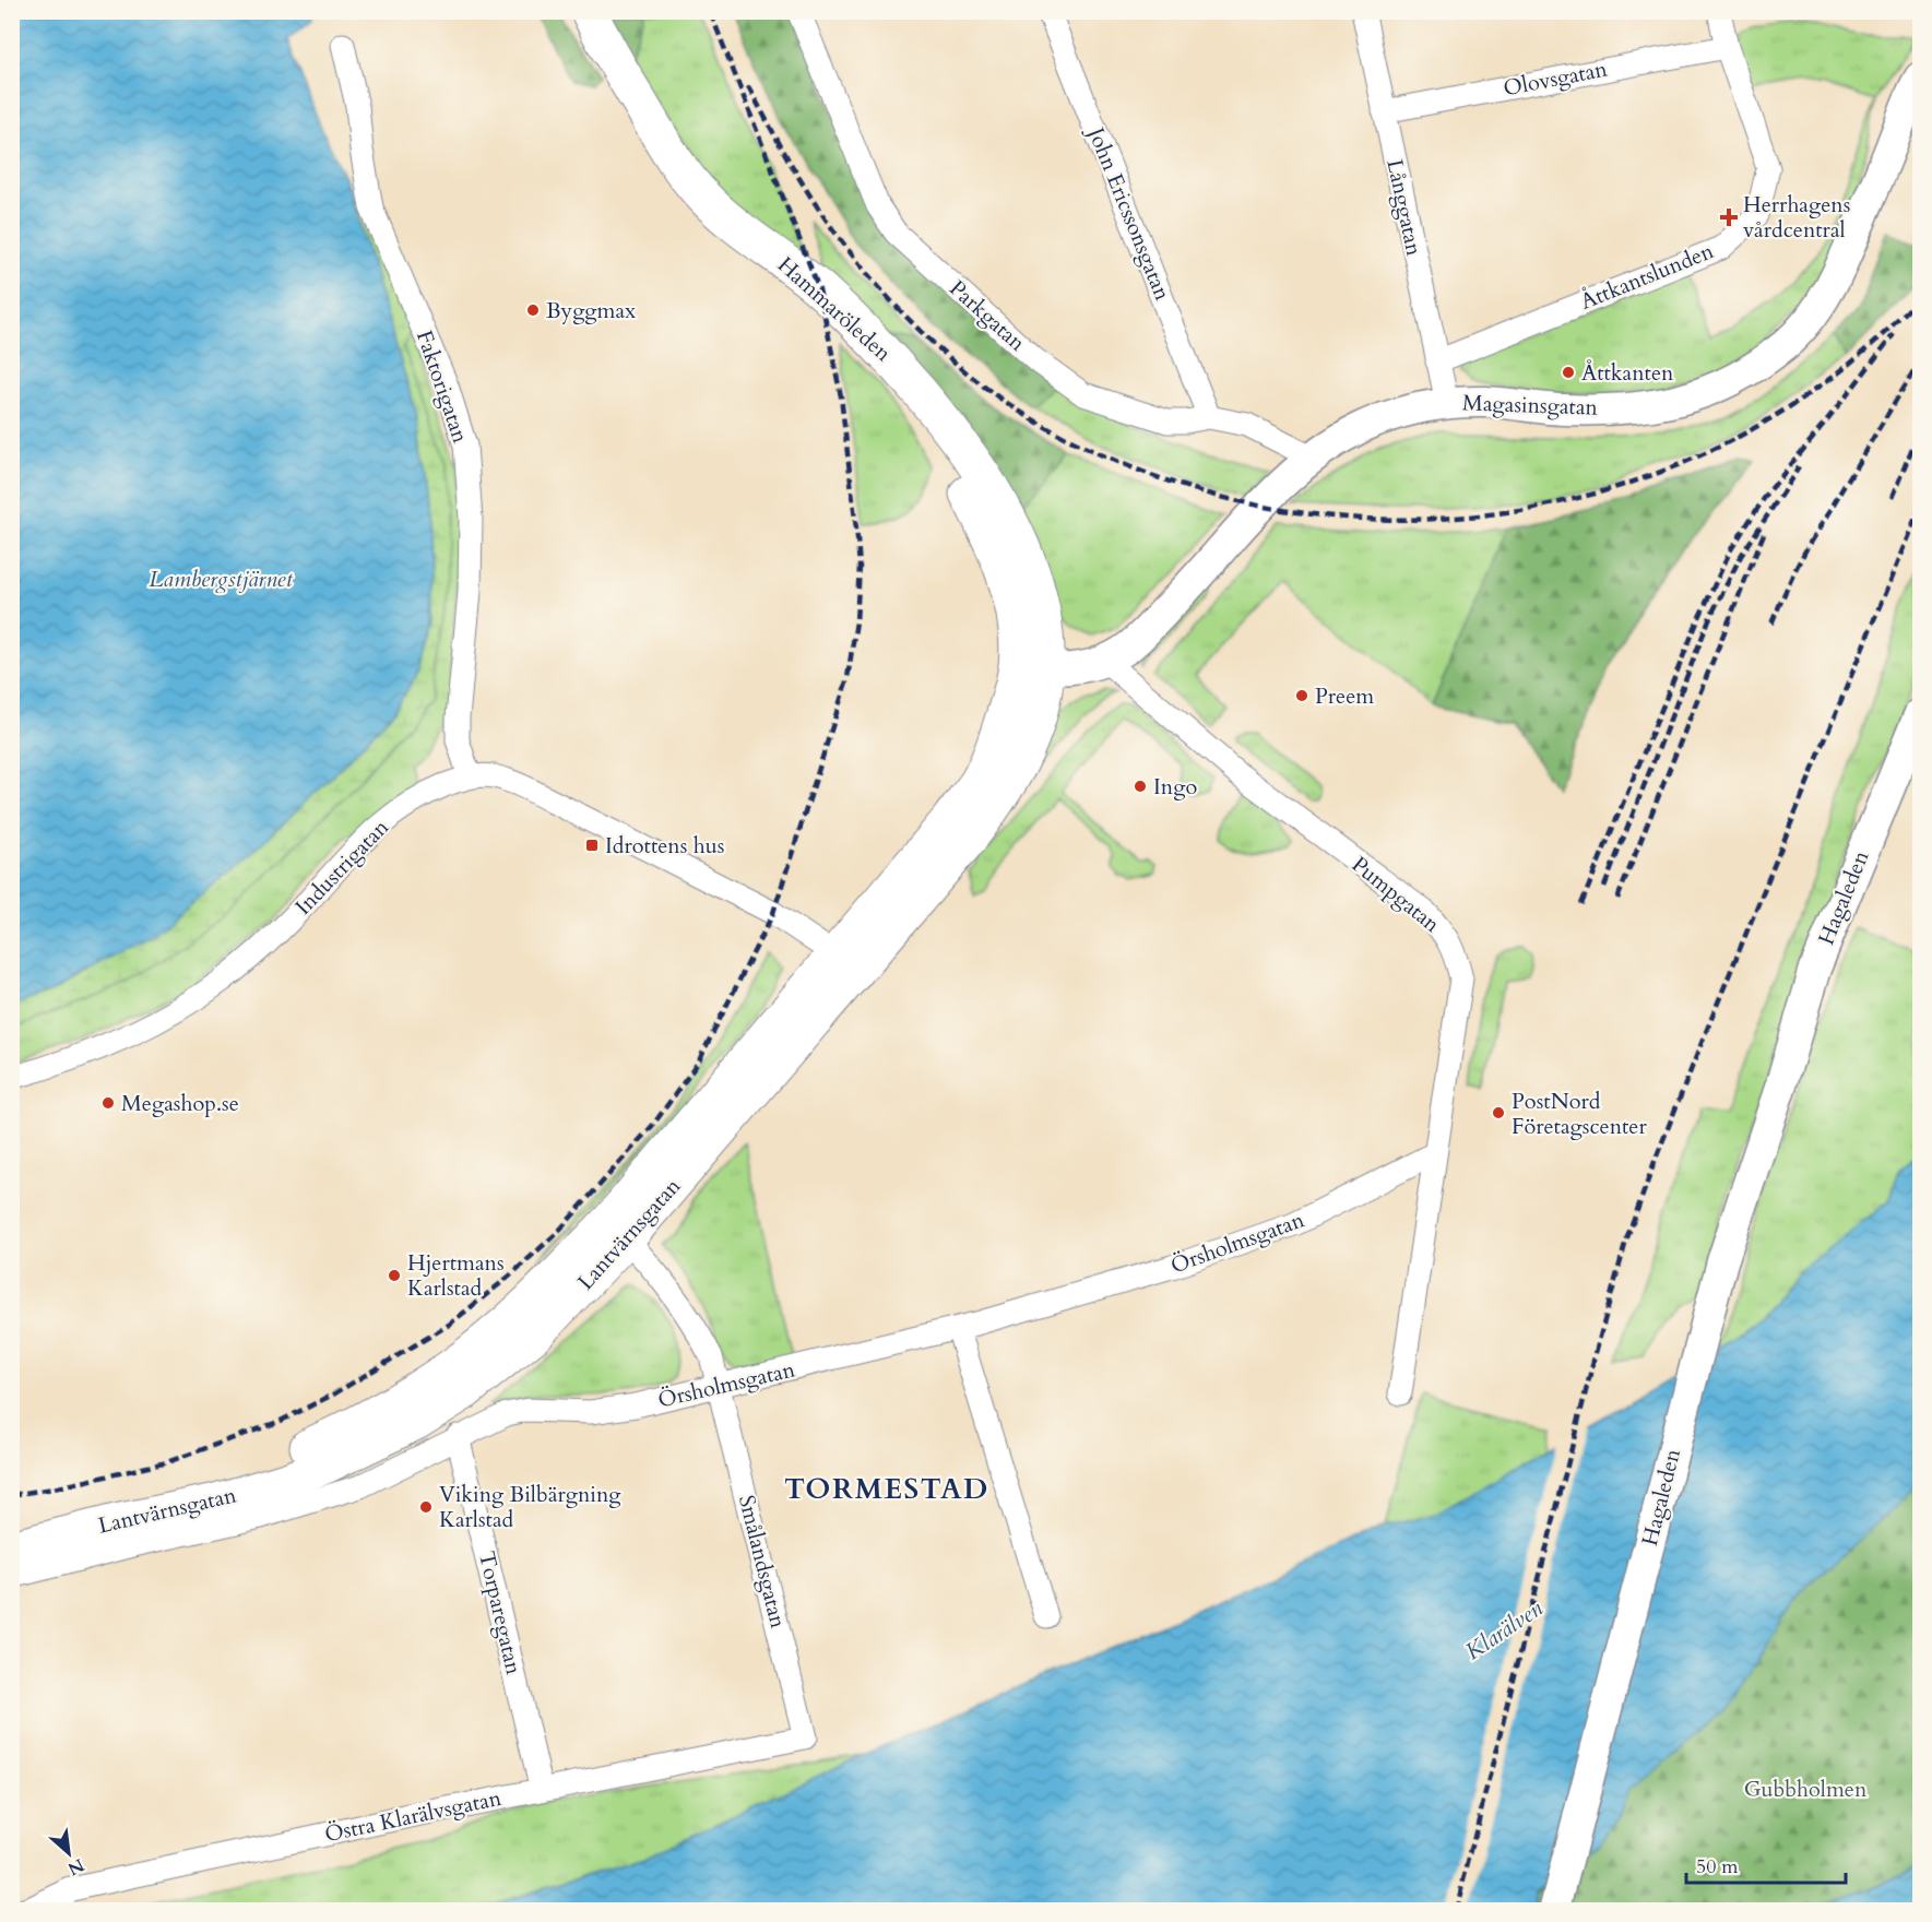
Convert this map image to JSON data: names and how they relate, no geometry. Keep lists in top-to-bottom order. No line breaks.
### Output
{"streets":{"main road":["Hammaröleden","Lantvärnsgatan"],"street":["Olovsgatan","Långgatan","John Ericssonsgatan","Åttkantslunden","Parkgatan","Faktorigatan","Magasinsgatan","Industrigatan","Pumpgatan","Hagaleden","Örsholmsgatan","Smålandsgatan","Torparegatan","Östra Klarälvsgatan"]},"crossings":[["Olovsgatan","Långgatan"],["Olovsgatan","Åttkantslunden"],["Långgatan","Åttkantslunden"],["Långgatan","Magasinsgatan"],["John Ericssonsgatan","Parkgatan"],["Hammaröleden","Magasinsgatan"],["Hammaröleden","Lantvärnsgatan"],["Parkgatan","Magasinsgatan"],["Faktorigatan","Industrigatan"],["Magasinsgatan","Pumpgatan"],["Magasinsgatan","Lantvärnsgatan"],["Industrigatan","Lantvärnsgatan"],["Pumpgatan","Örsholmsgatan"],["Örsholmsgatan","Smålandsgatan"],["Örsholmsgatan","Torparegatan"],["Smålandsgatan","Östra Klarälvsgatan"],["Torparegatan","Östra Klarälvsgatan"]],"districts":["TORMESTAD"],"water":["Lambergstjärnet","Klarälven"],"parks":["Gubbholmen"],"places":{"health":["Herrhagens vårdcentral"],"other":["Byggmax","Åttkanten","Preem","Ingo","Megashop.se","PostNord Företagscenter","Hjertmans Karlstad","Viking Bilbärgning Karlstad"],"transit":["Idrottens hus"]},"scale_bar":"50 m","north":"bottom right"}
